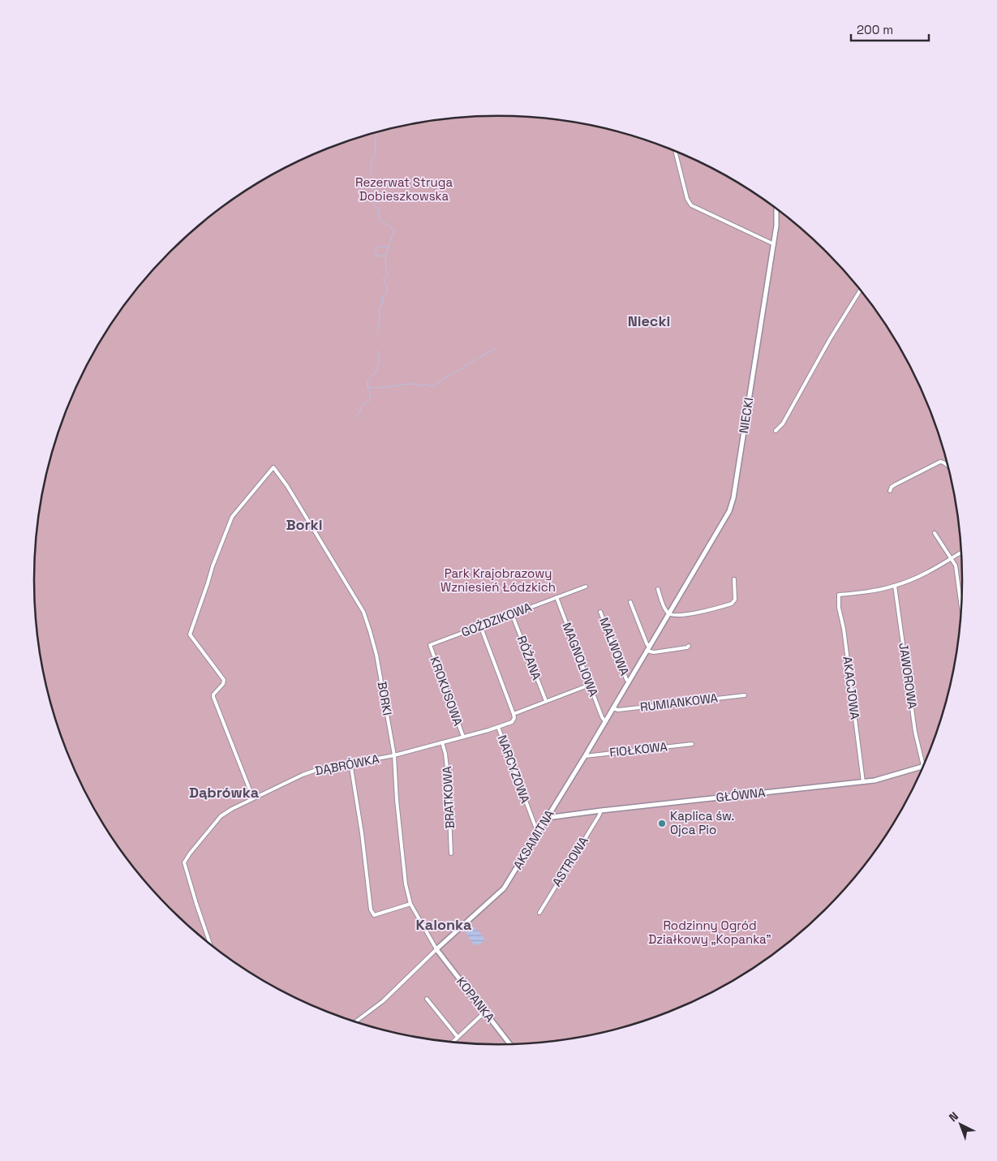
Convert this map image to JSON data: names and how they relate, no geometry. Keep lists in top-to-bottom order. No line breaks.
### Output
{"streets":{"street":["NIECKI","GOŹDZIKOWA","MALWOWA","RÓŻANA","MAGNOLIOWA","JAWOROWA","AKACJOWA","KROKUSOWA","BORKI","RUMIANKOWA","FIOŁKOWA","DĄBRÓWKA","NARCYZOWA","GŁÓWNA","BRATKOWA","AKSAMITNA","ASTROWA","KOPANKA"]},"crossings":[["NIECKI","AKSAMITNA"],["GOŹDZIKOWA","RÓŻANA"],["GOŹDZIKOWA","MAGNOLIOWA"],["GOŹDZIKOWA","KROKUSOWA"],["MALWOWA","AKSAMITNA"],["MAGNOLIOWA","AKSAMITNA"],["JAWOROWA","AKACJOWA"],["JAWOROWA","GŁÓWNA"],["AKACJOWA","GŁÓWNA"],["KROKUSOWA","DĄBRÓWKA"],["BORKI","DĄBRÓWKA"],["BORKI","AKSAMITNA"],["BORKI","KOPANKA"],["RUMIANKOWA","AKSAMITNA"],["FIOŁKOWA","AKSAMITNA"],["DĄBRÓWKA","NARCYZOWA"],["DĄBRÓWKA","BRATKOWA"],["NARCYZOWA","AKSAMITNA"],["GŁÓWNA","AKSAMITNA"],["GŁÓWNA","ASTROWA"],["AKSAMITNA","KOPANKA"]],"districts":["Niecki","Borki","Dąbrówka","Kalonka"],"parks":["Rezerwat Struga Dobieszkowska","Park Krajobrazowy Wzniesień Łódzkich","Rodzinny Ogród Działkowy „Kopanka”"],"places":["Kaplica św. Ojca Pio"],"scale_bar":"200 m","north":"top left"}
